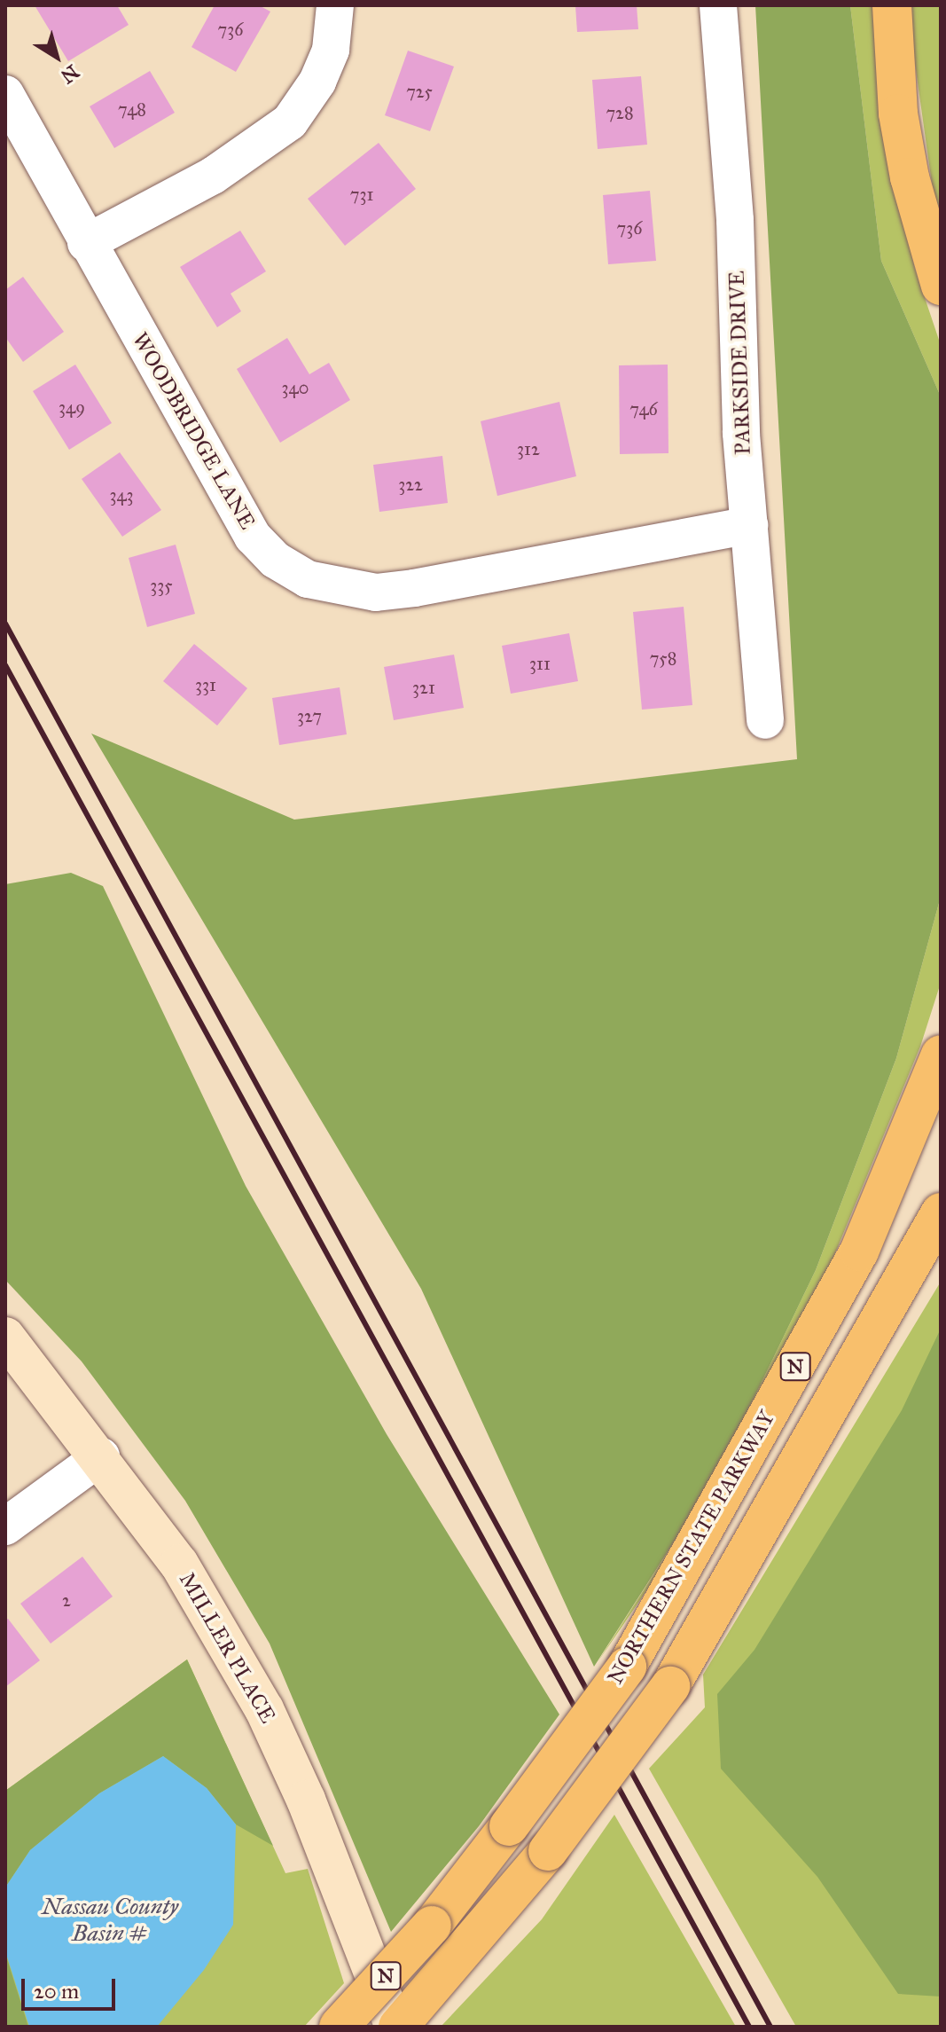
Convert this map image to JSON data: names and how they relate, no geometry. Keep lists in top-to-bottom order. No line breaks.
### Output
{"streets":{"highway":["N","NORTHERN STATE PARKWAY"],"street":["PARKSIDE DRIVE","WOODBRIDGE LANE","MILLER PLACE"]},"crossings":[["PARKSIDE DRIVE","WOODBRIDGE LANE"],["N","MILLER PLACE"]],"water":["Nassau County Basin #"],"house_numbers":["736","725","748","728","731","736","340","349","746","312","322","343","335","758","311","331","321","327","2"],"scale_bar":"20 m","north":"bottom right"}
